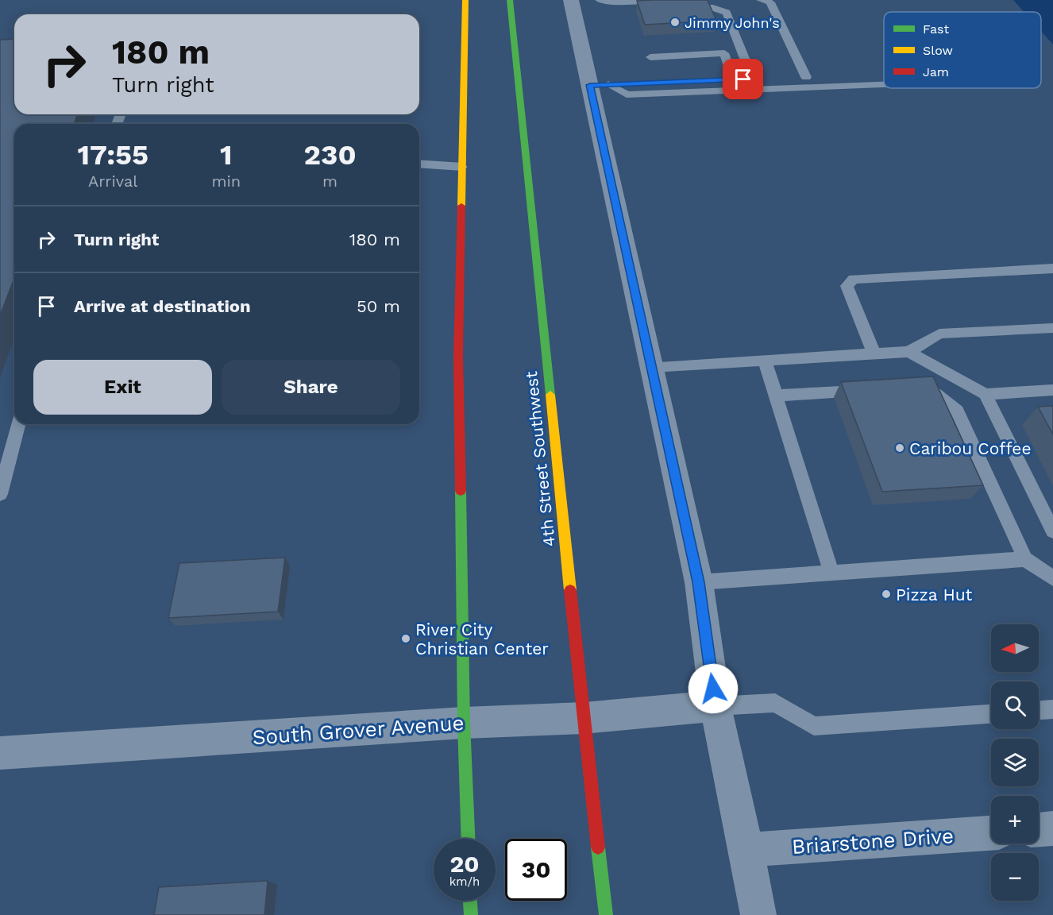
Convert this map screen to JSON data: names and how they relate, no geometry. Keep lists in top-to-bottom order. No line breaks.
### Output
{"streets":{"main road":["4th Street Southwest"],"street":["South Grover Avenue","Briarstone Drive"]},"crossings":[["4th Street Southwest","South Grover Avenue"]],"places":["Jimmy John's","Caribou Coffee","Pizza Hut","River City Christian Center"],"legend":["Fast","Slow","Jam"],"north":"left","page":{"turn":["180 m","Turn right"],"eta":["17:55","Arrival","1","min","230","m"],"list":[{"name":"Turn right","value":"180 m"},{"name":"Arrive at destination","value":"50 m"}],"buttons":["Exit","Share"],"map_buttons":["+","−"],"speed":"20 km/h","limit":"30"}}
